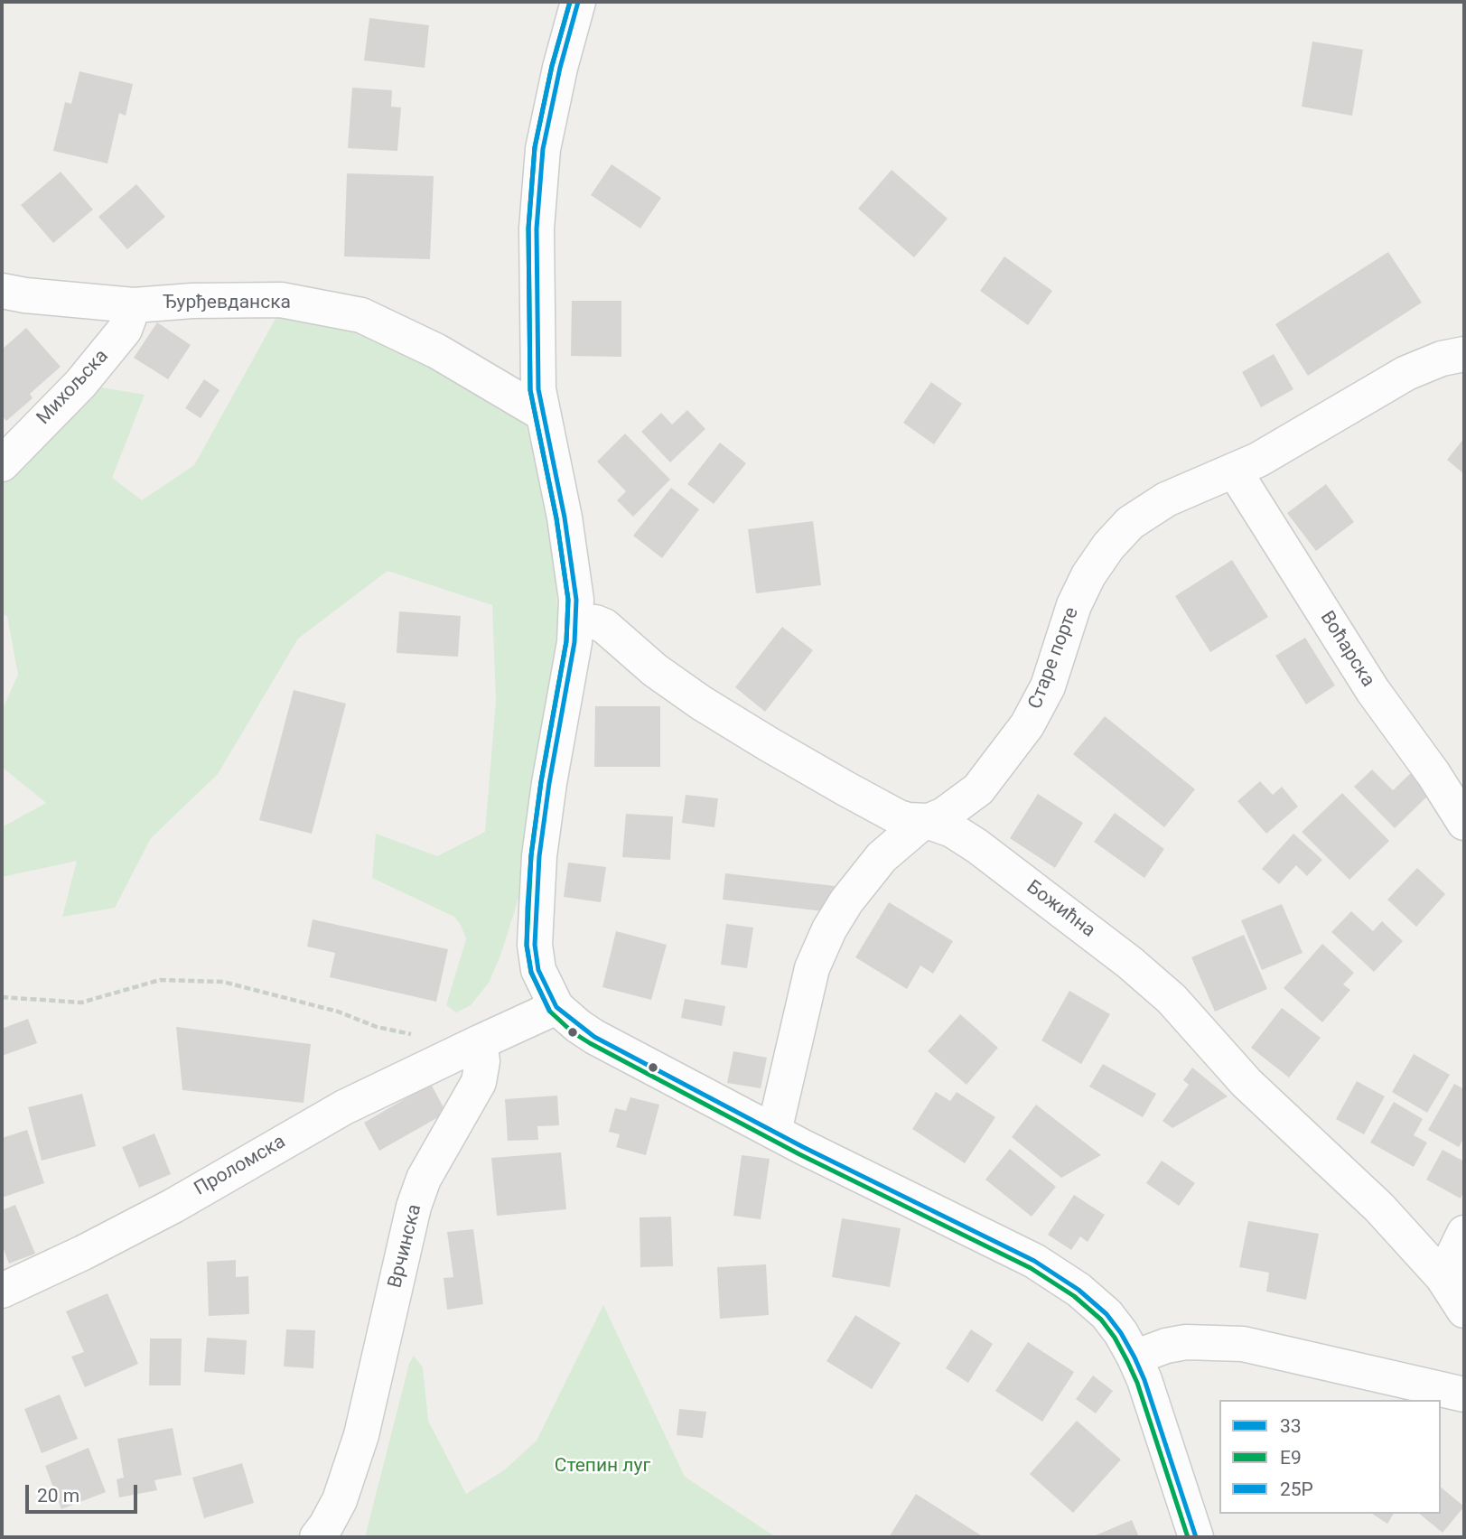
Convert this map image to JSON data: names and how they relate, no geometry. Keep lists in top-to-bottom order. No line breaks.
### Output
{"streets":{"street":["Ђурђевданска","Михољска","Воћарска","Старе порте","Божићна","Проломска","Врчинска"]},"crossings":[["Ђурђевданска","Михољска"],["Воћарска","Старе порте"],["Старе порте","Божићна"],["Проломска","Врчинска"]],"parks":["Степин луг"],"lines":["transit line 33","transit line E9","transit line 25P"],"legend":["33","E9","25P"],"scale_bar":"20 m"}
